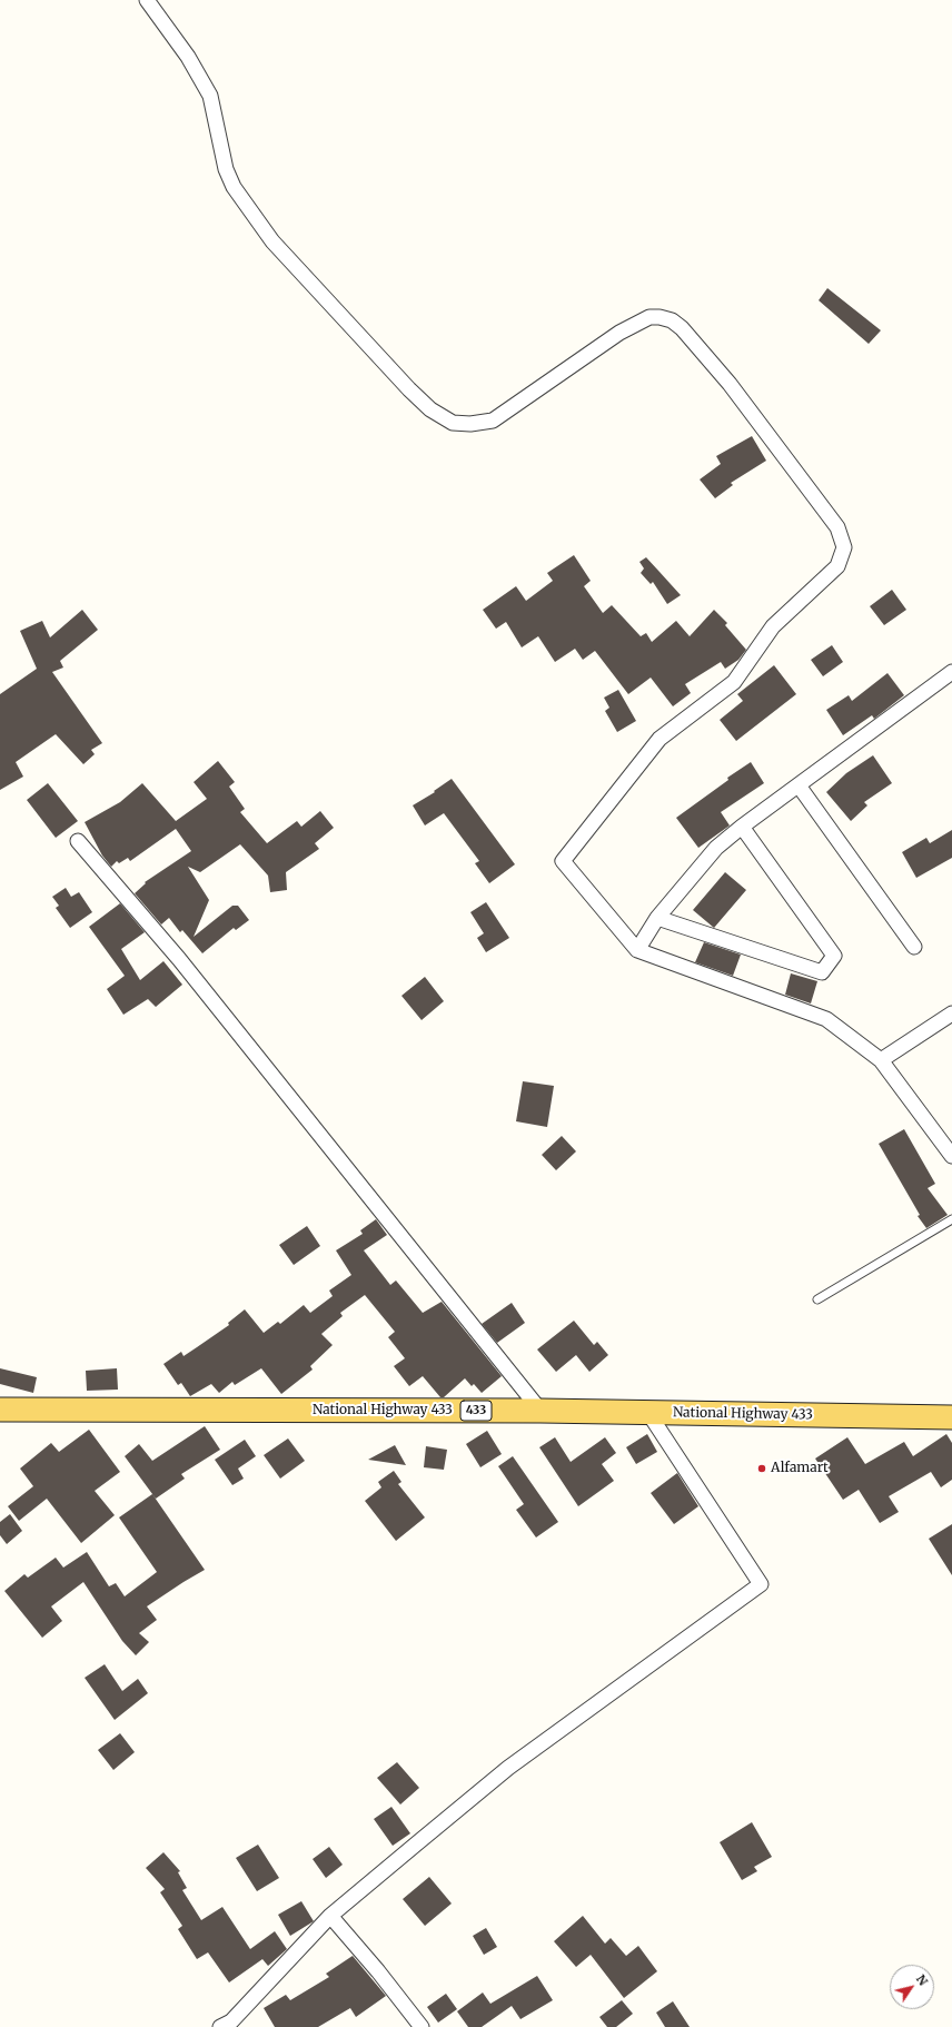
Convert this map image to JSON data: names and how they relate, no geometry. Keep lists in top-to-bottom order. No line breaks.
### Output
{"streets":{"main road":["National Highway 433","433"]},"places":["Alfamart"],"north":"top right"}
